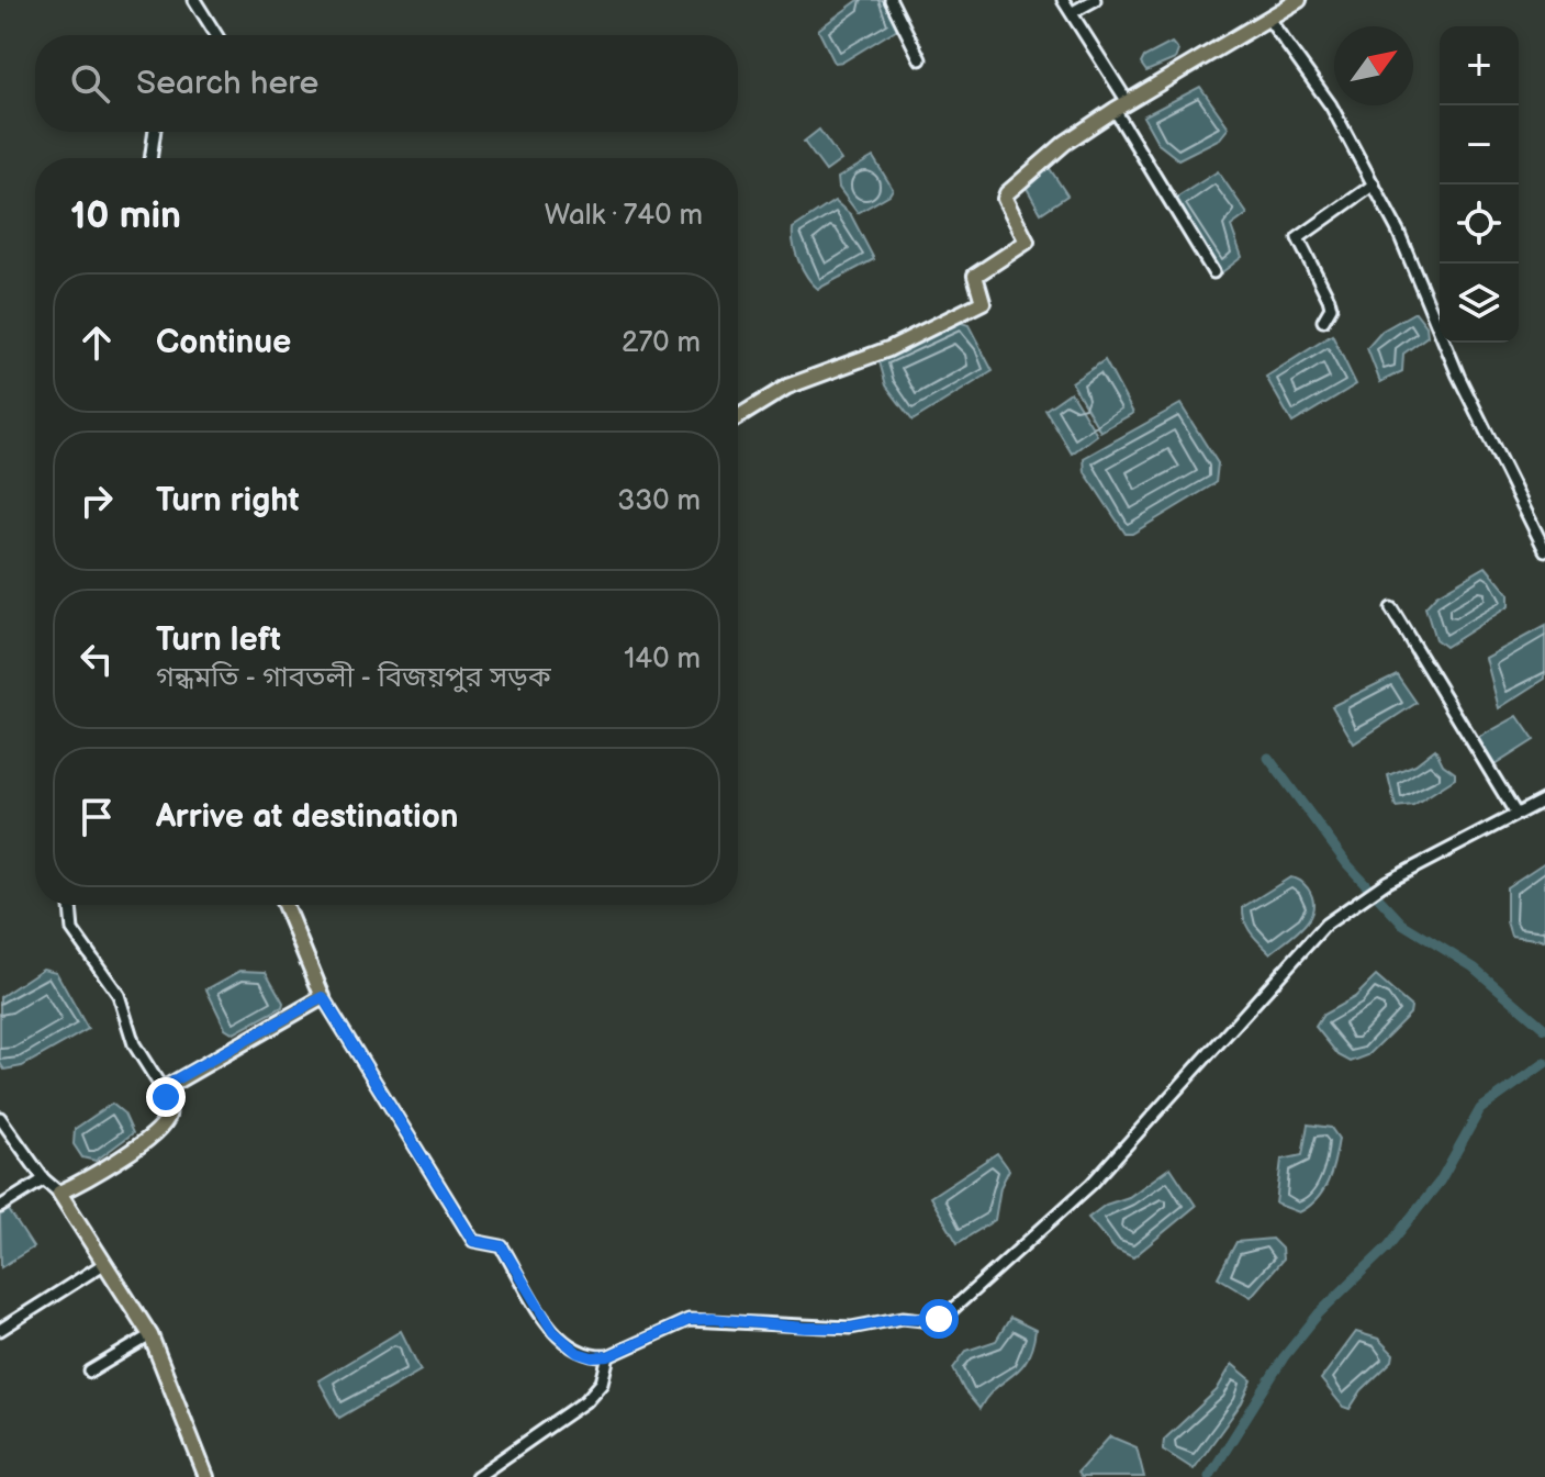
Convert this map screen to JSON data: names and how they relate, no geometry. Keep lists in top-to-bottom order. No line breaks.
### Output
{"north":"top right","page":{"map_buttons":["+","−"],"search":"Search here","heading":["10 min","Walk · 740 m"],"list":[["Continue","270 m"],["Turn right","330 m"],["Turn left","গন্ধমতি - গাবতলী - বিজয়পুর সড়ক","140 m"],"Arrive at destination"]}}
